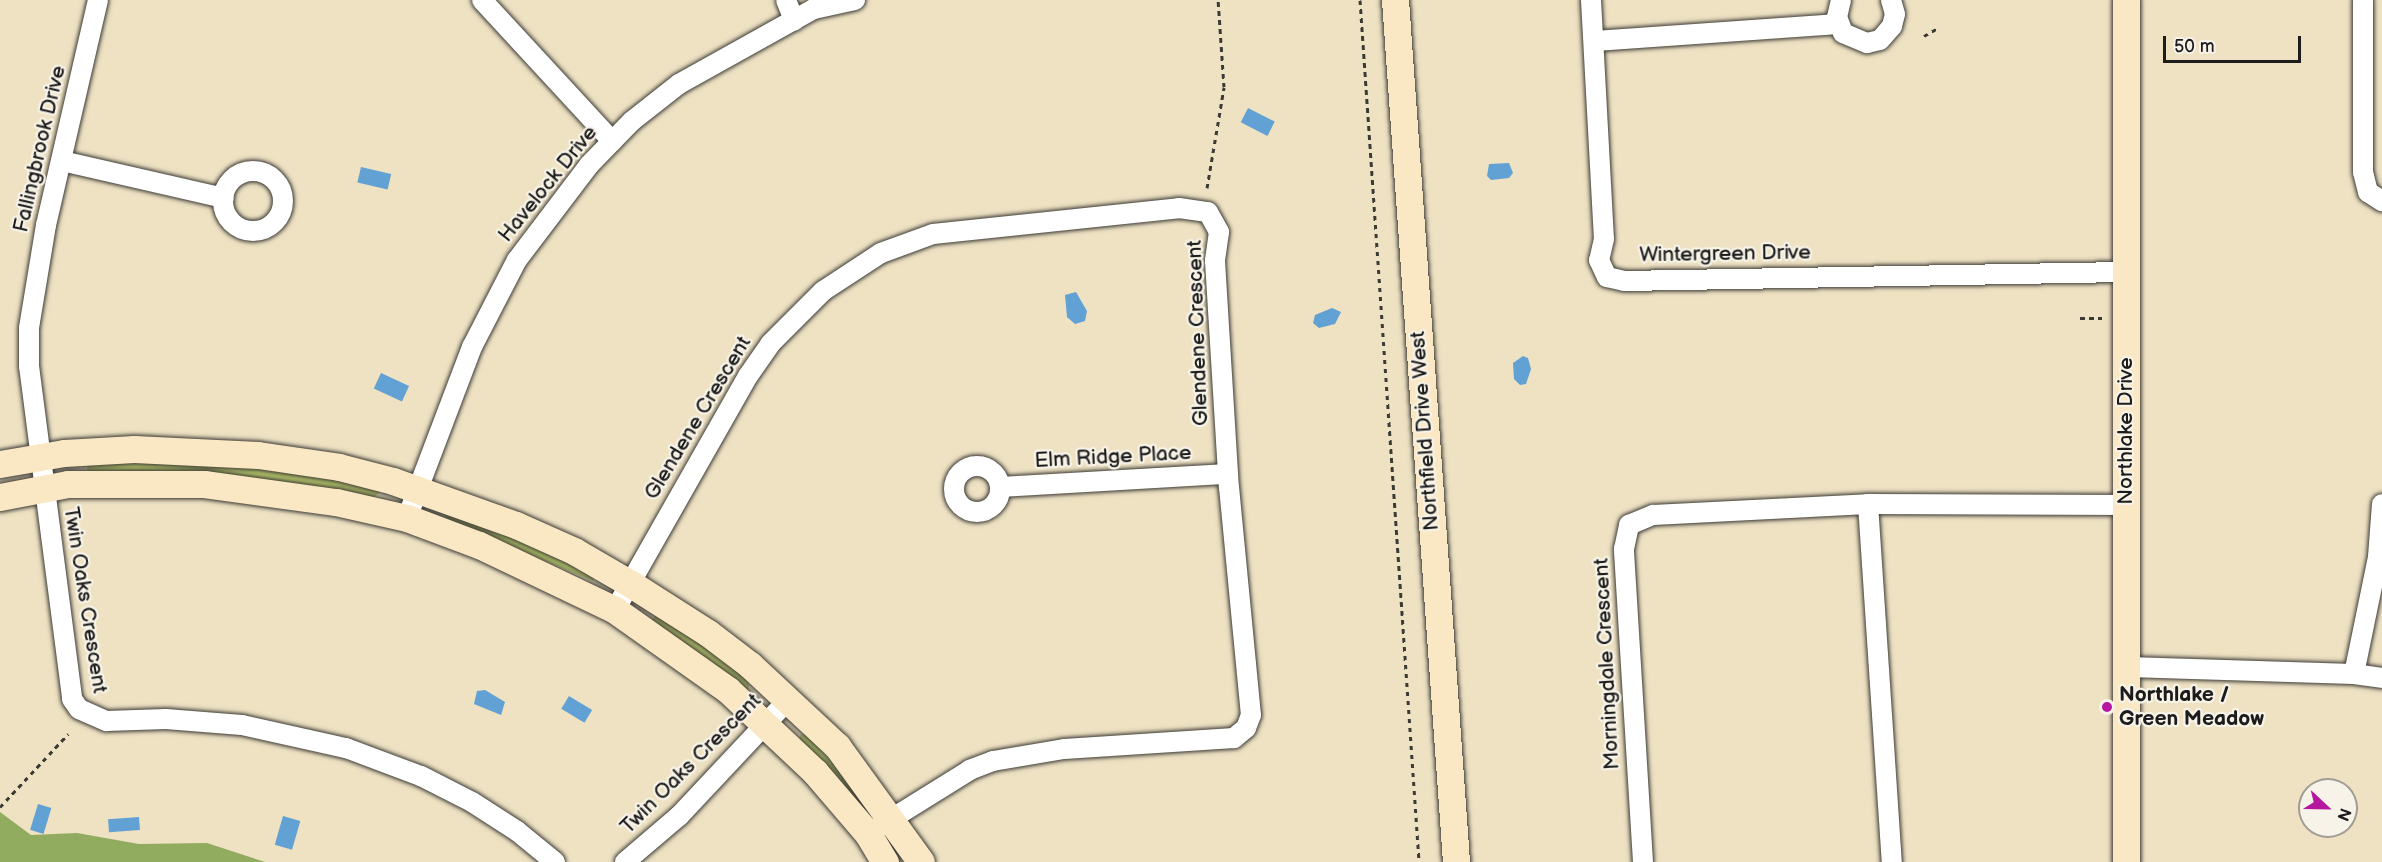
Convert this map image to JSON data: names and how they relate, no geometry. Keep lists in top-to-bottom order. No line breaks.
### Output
{"streets":{"street":["Fallingbrook Drive","Havelock Drive","Wintergreen Drive","Glendene Crescent","Northfield Drive West","Northlake Drive","Elm Ridge Place","Twin Oaks Crescent","Morningdale Crescent"]},"crossings":[["Fallingbrook Drive","Twin Oaks Crescent"],["Wintergreen Drive","Northlake Drive"],["Glendene Crescent","Elm Ridge Place"],["Northlake Drive","Morningdale Crescent"]],"places":["Northlake / Green Meadow"],"scale_bar":"50 m","north":"right"}
